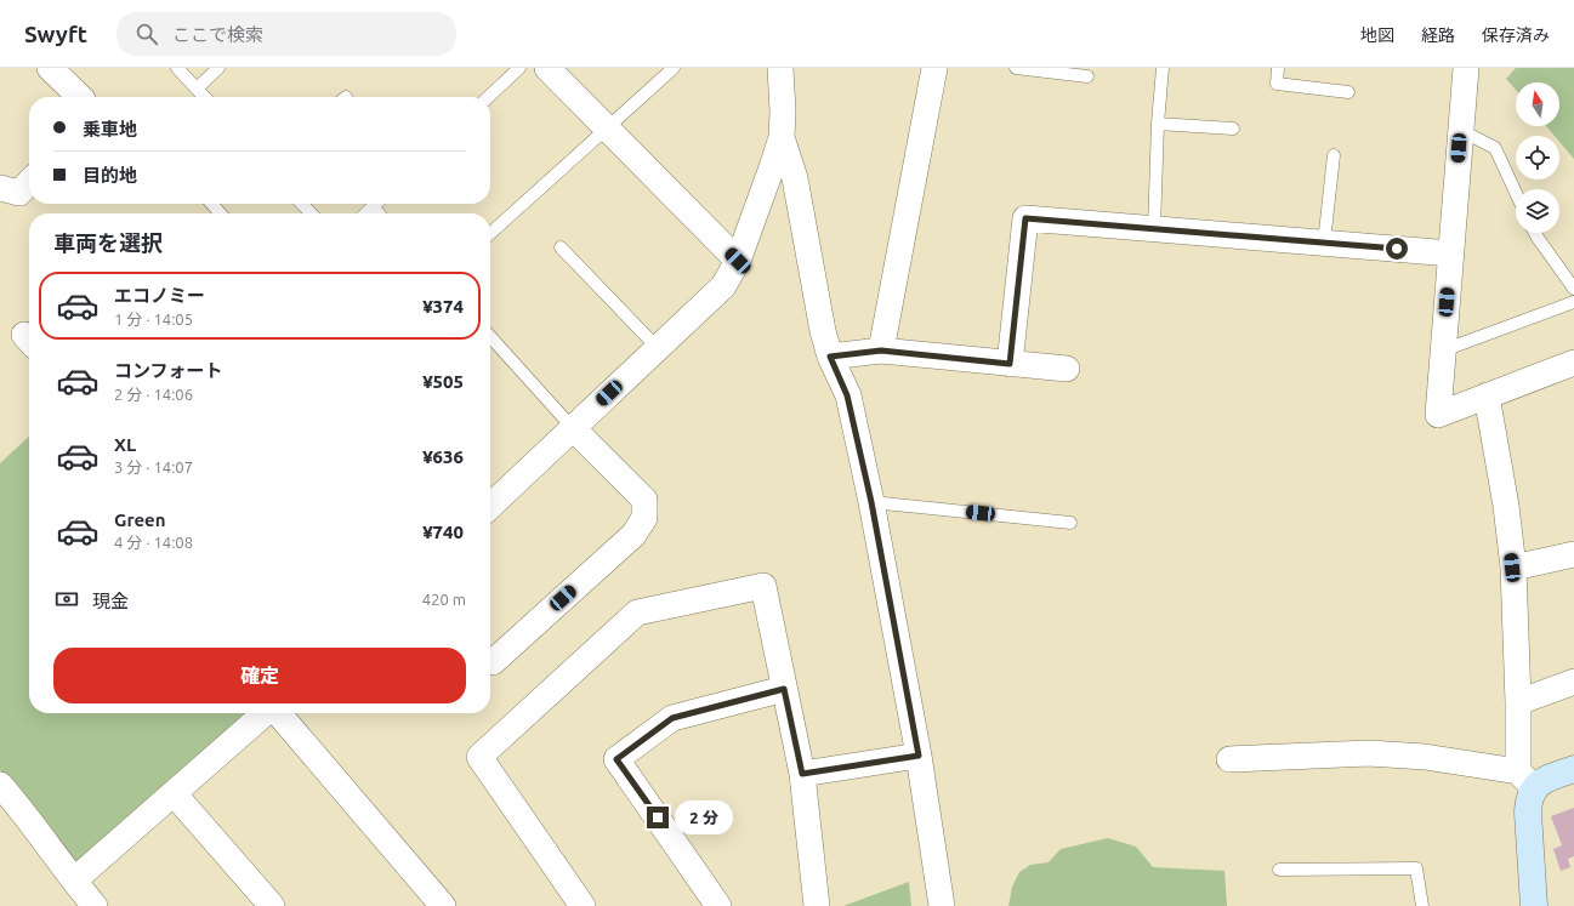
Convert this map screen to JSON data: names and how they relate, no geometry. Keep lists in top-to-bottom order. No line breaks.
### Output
{"north":"top","page":{"header":"Swyft","search":"ここで検索","nav":["地図","経路","保存済み"],"banner":["乗車地","目的地"],"heading":"車両を選択","list":[{"name":"エコノミー","note":"1 分 · 14:05","value":"¥374"},{"name":"コンフォート","note":"2 分 · 14:06","value":"¥505"},{"name":"XL","note":"3 分 · 14:07","value":"¥636"},{"name":"Green","note":"4 分 · 14:08","value":"¥740"}],"pay":["現金","420 m"],"buttons":"確定","bubble":"2 分"}}
